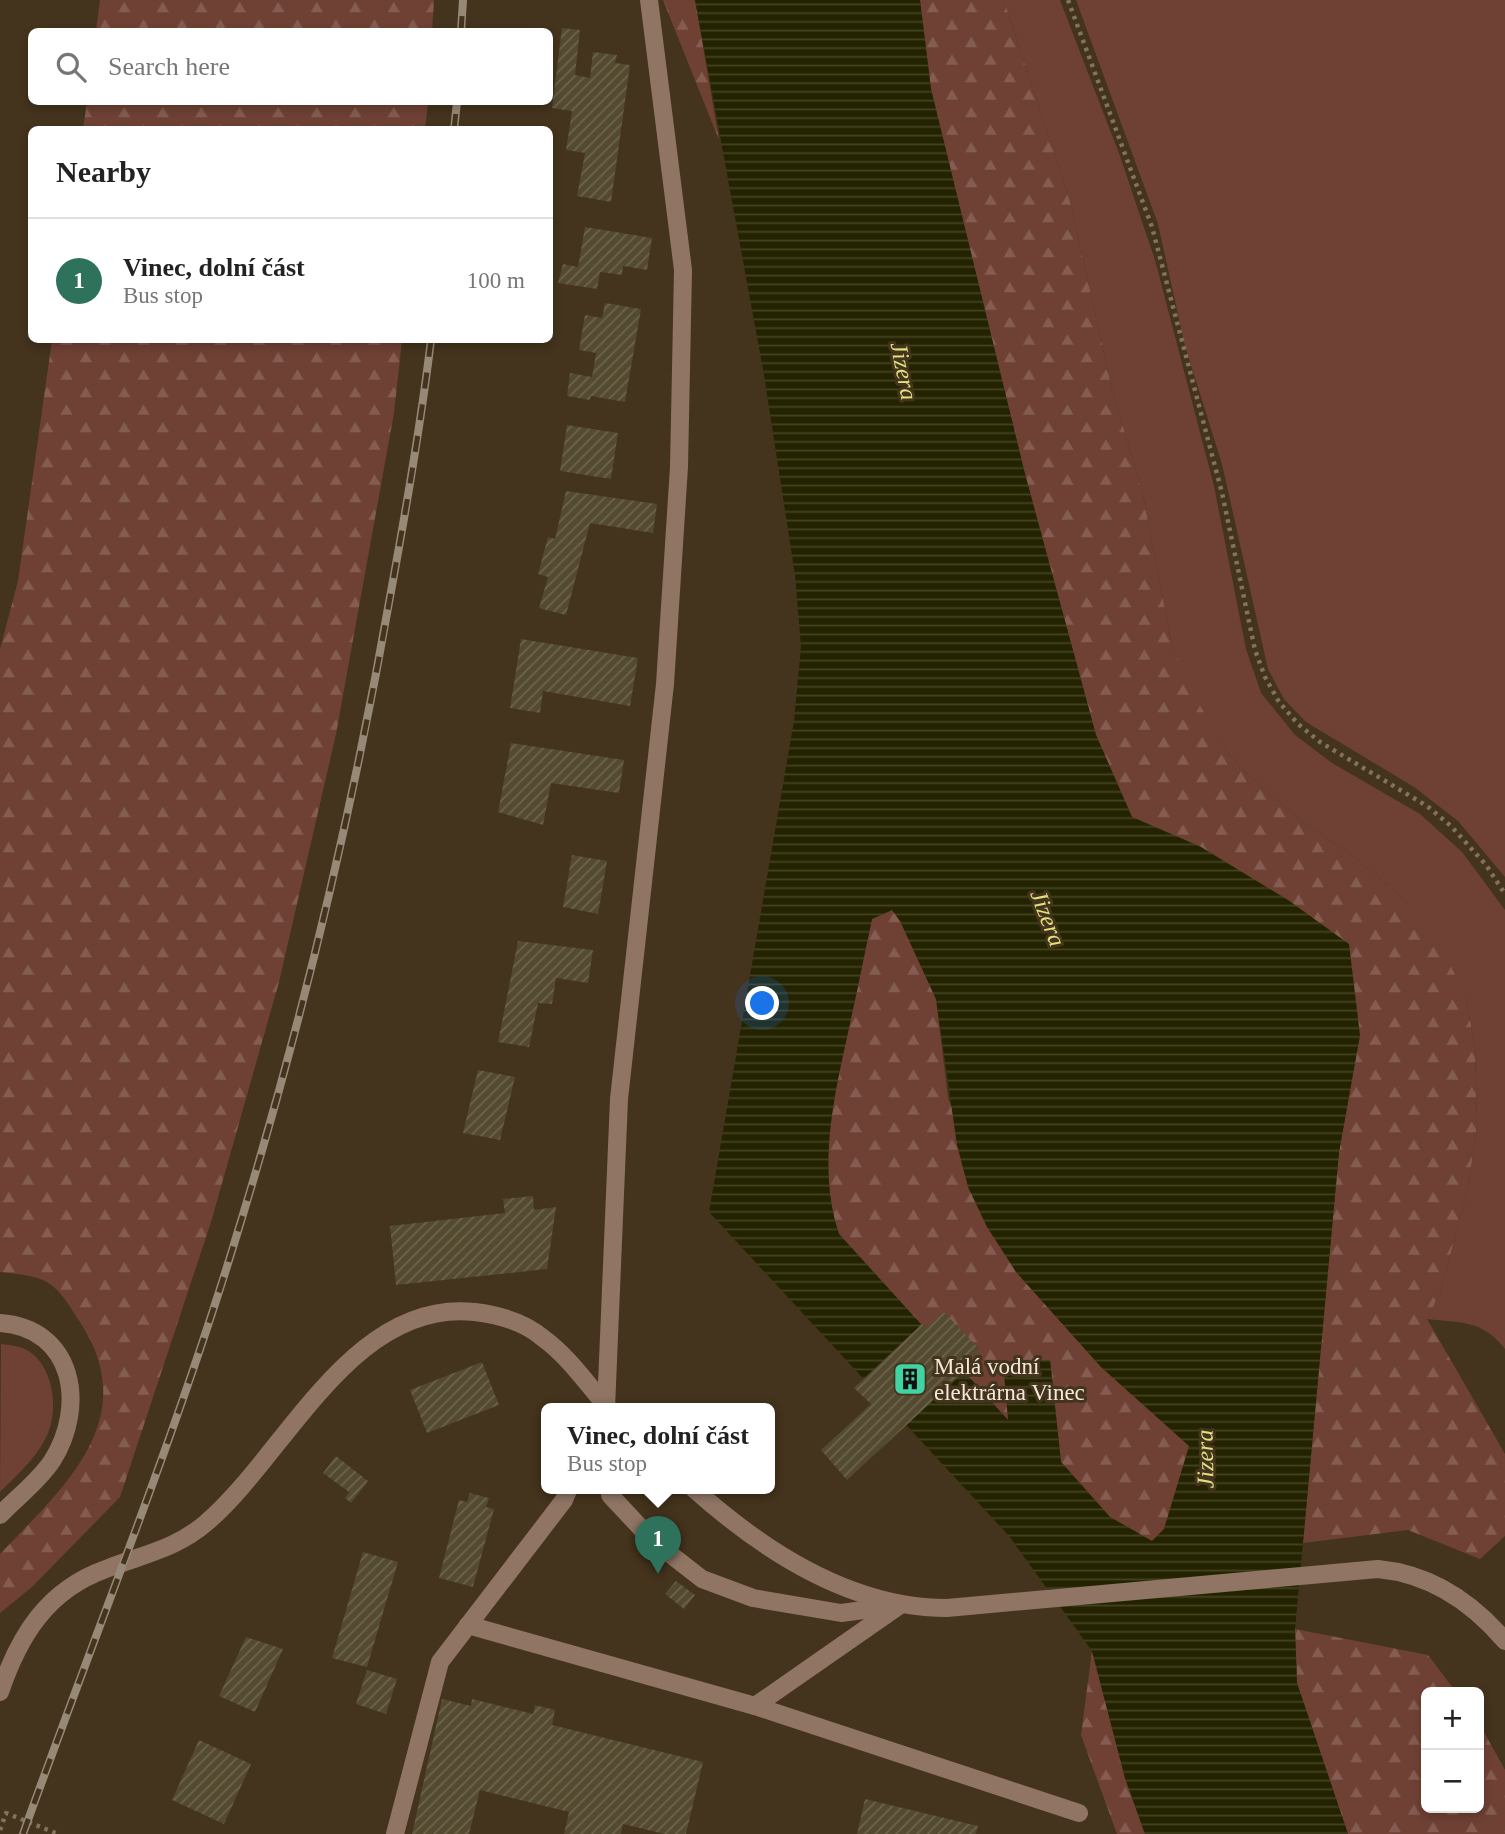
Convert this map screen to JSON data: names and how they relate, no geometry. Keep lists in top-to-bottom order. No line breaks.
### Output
{"water":["Jizera"],"places":{"building":["Malá vodní elektrárna Vinec"]},"page":{"search":"Search here","heading":"Nearby","list":[{"mark":"1","name":"Vinec, dolní část","note":"Bus stop","value":"100 m"}],"popup":["Vinec, dolní část","Bus stop"],"pins":"1","map_buttons":["+","−"]}}
